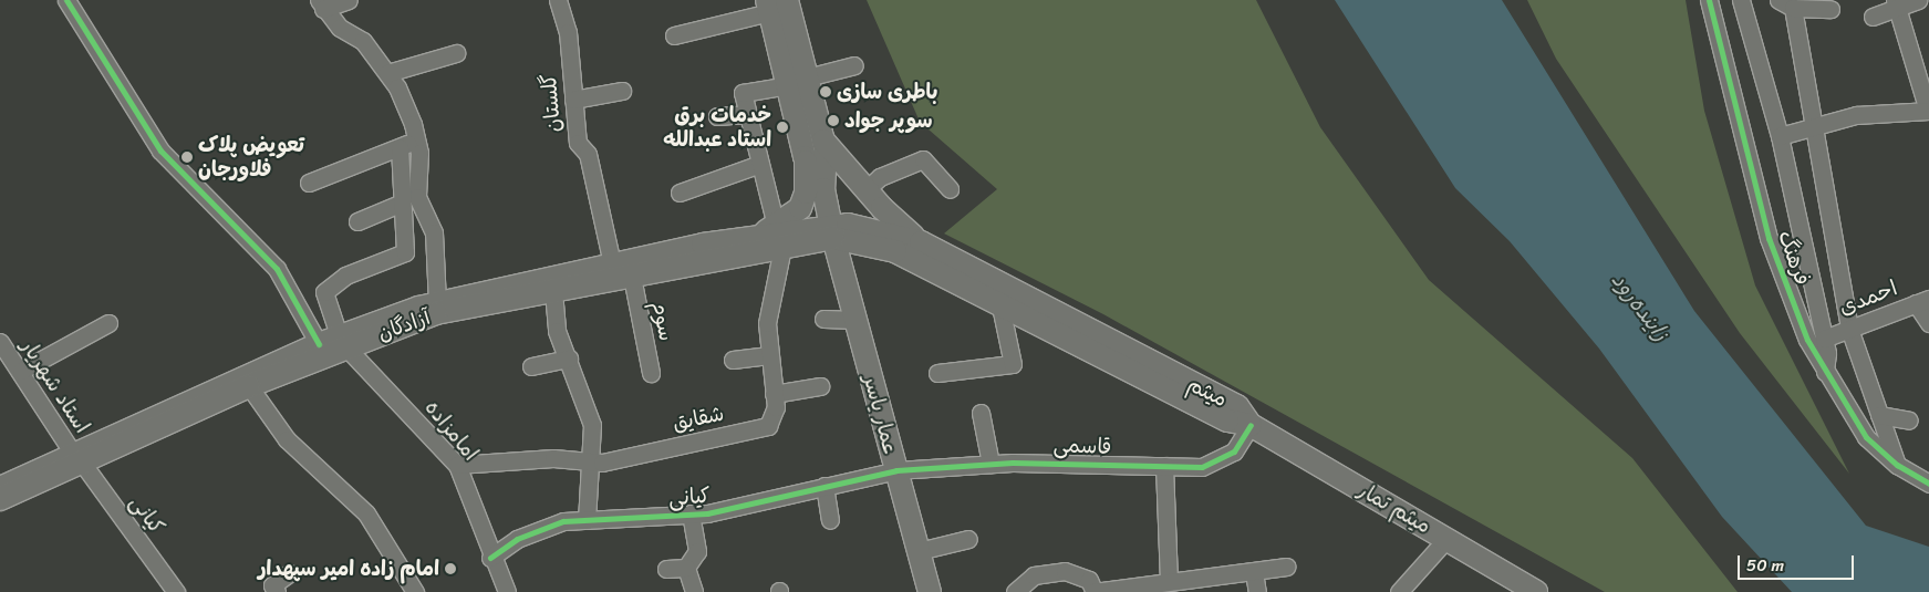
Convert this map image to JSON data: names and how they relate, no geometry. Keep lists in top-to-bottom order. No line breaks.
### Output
{"streets":{"main road":["آزادگان","میثم","عمار یاسر","میثم تمار"],"street":["گلستان","فرهنگ","احمدی","سوم","استاد شهریار","شقایق","امامزاده","قاسمی","کیانی"]},"crossings":[["گلستان","آزادگان"],["فرهنگ","احمدی"],["سوم","آزادگان"],["آزادگان","استاد شهریار"],["آزادگان","میثم"],["آزادگان","عمار یاسر"],["آزادگان","شقایق"],["آزادگان","امامزاده"],["آزادگان","کیانی"],["استاد شهریار","کیانی"],["میثم","عمار یاسر"],["میثم","قاسمی"],["میثم","میثم تمار"],["عمار یاسر","قاسمی"],["عمار یاسر","کیانی"],["شقایق","امامزاده"],["امامزاده","کیانی"],["قاسمی","کیانی"],["قاسمی","میثم تمار"]],"water":["زاینده‌رود"],"places":["باطری سازی","سوپر جواد","خدمات برق استاد عبدالله","تعویض پلاک فلاورجان","امام زاده امیر سپهدار"],"scale_bar":"50 m"}
